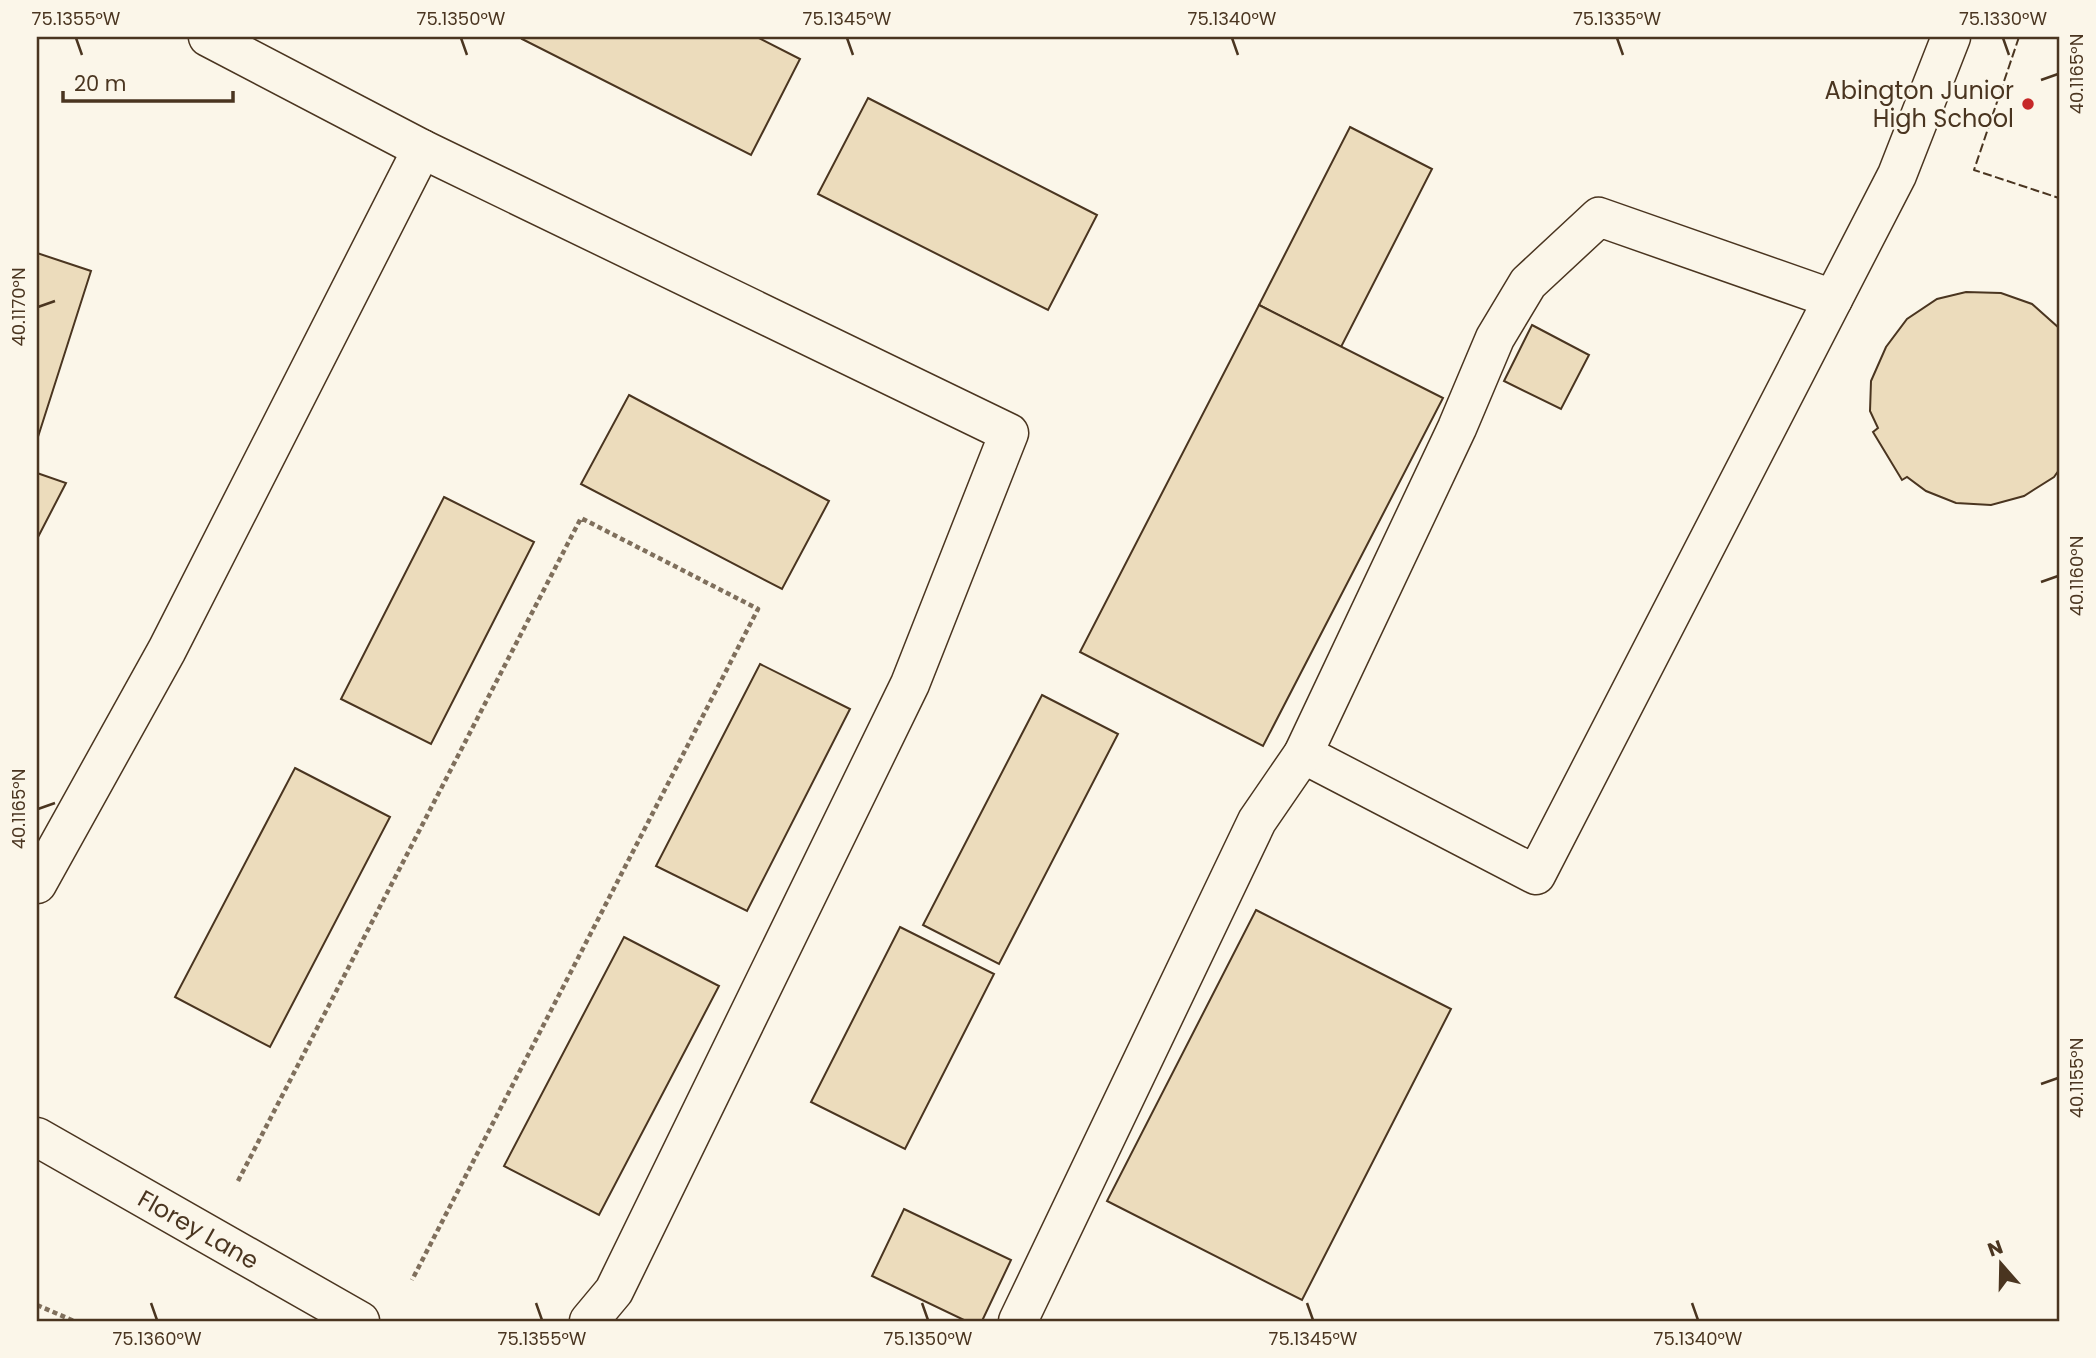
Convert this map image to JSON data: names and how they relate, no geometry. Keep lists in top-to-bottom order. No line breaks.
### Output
{"streets":{"street":["Florey Lane"]},"places":["Abington Junior High School"],"scale_bar":"20 m","north":"top","coordinates":["75.1355°W","75.1350°W","75.1345°W","75.1340°W","75.1335°W","75.1330°W","40.1165°N","40.1170°N","40.1160°N","40.1155°N","75.1360°W"]}
